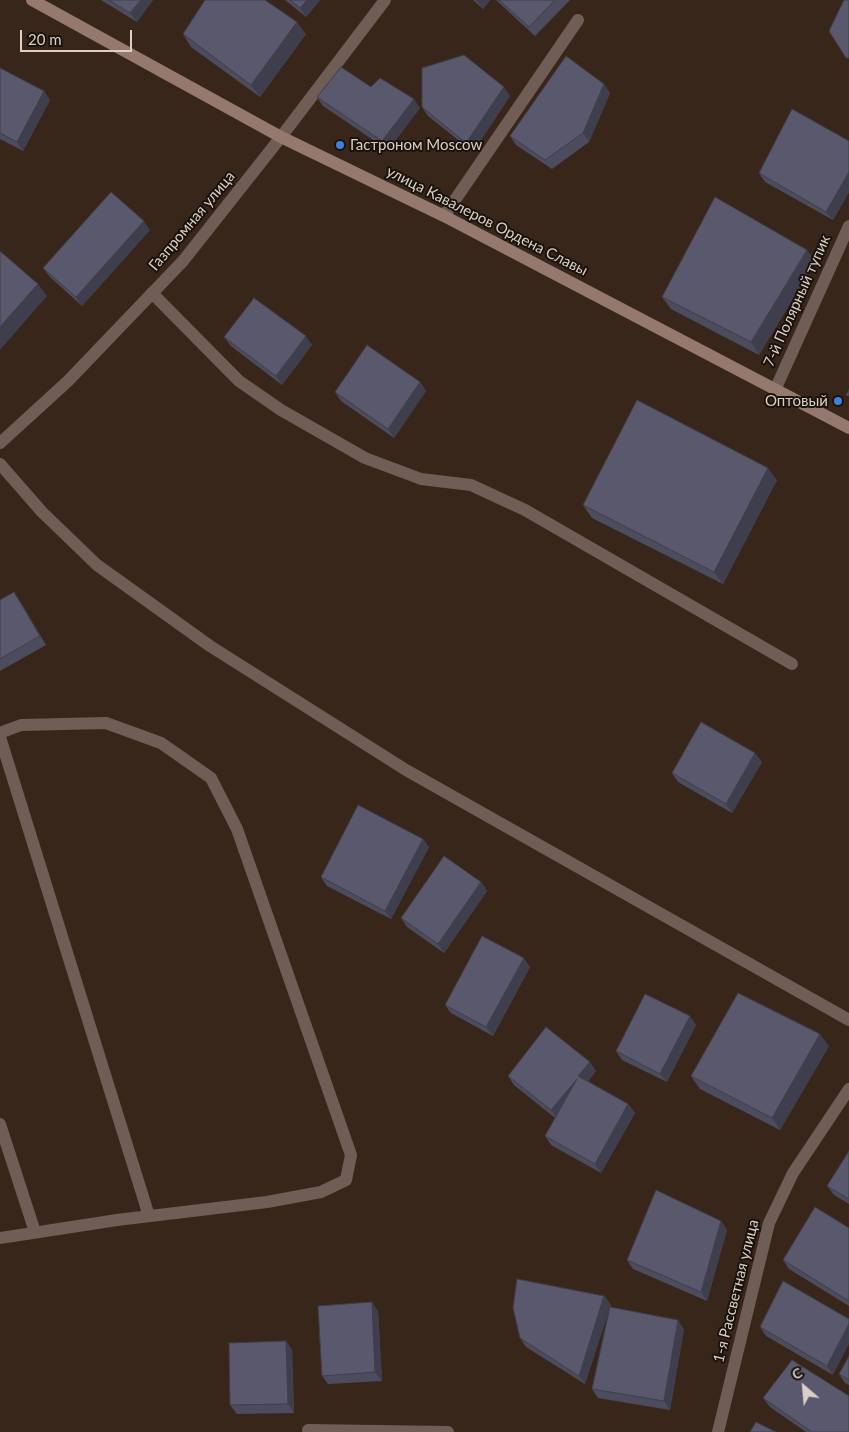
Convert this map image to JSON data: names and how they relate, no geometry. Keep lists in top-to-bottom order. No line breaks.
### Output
{"streets":{"street":["Газпромная улица","улица Кавалеров Ордена Славы","7-й Полярный тупик","1-я Рассветная улица"]},"crossings":[["Газпромная улица","улица Кавалеров Ордена Славы"],["улица Кавалеров Ордена Славы","7-й Полярный тупик"]],"places":["Гастроном Moscow","Оптовый"],"scale_bar":"20 m","north":"top left"}
